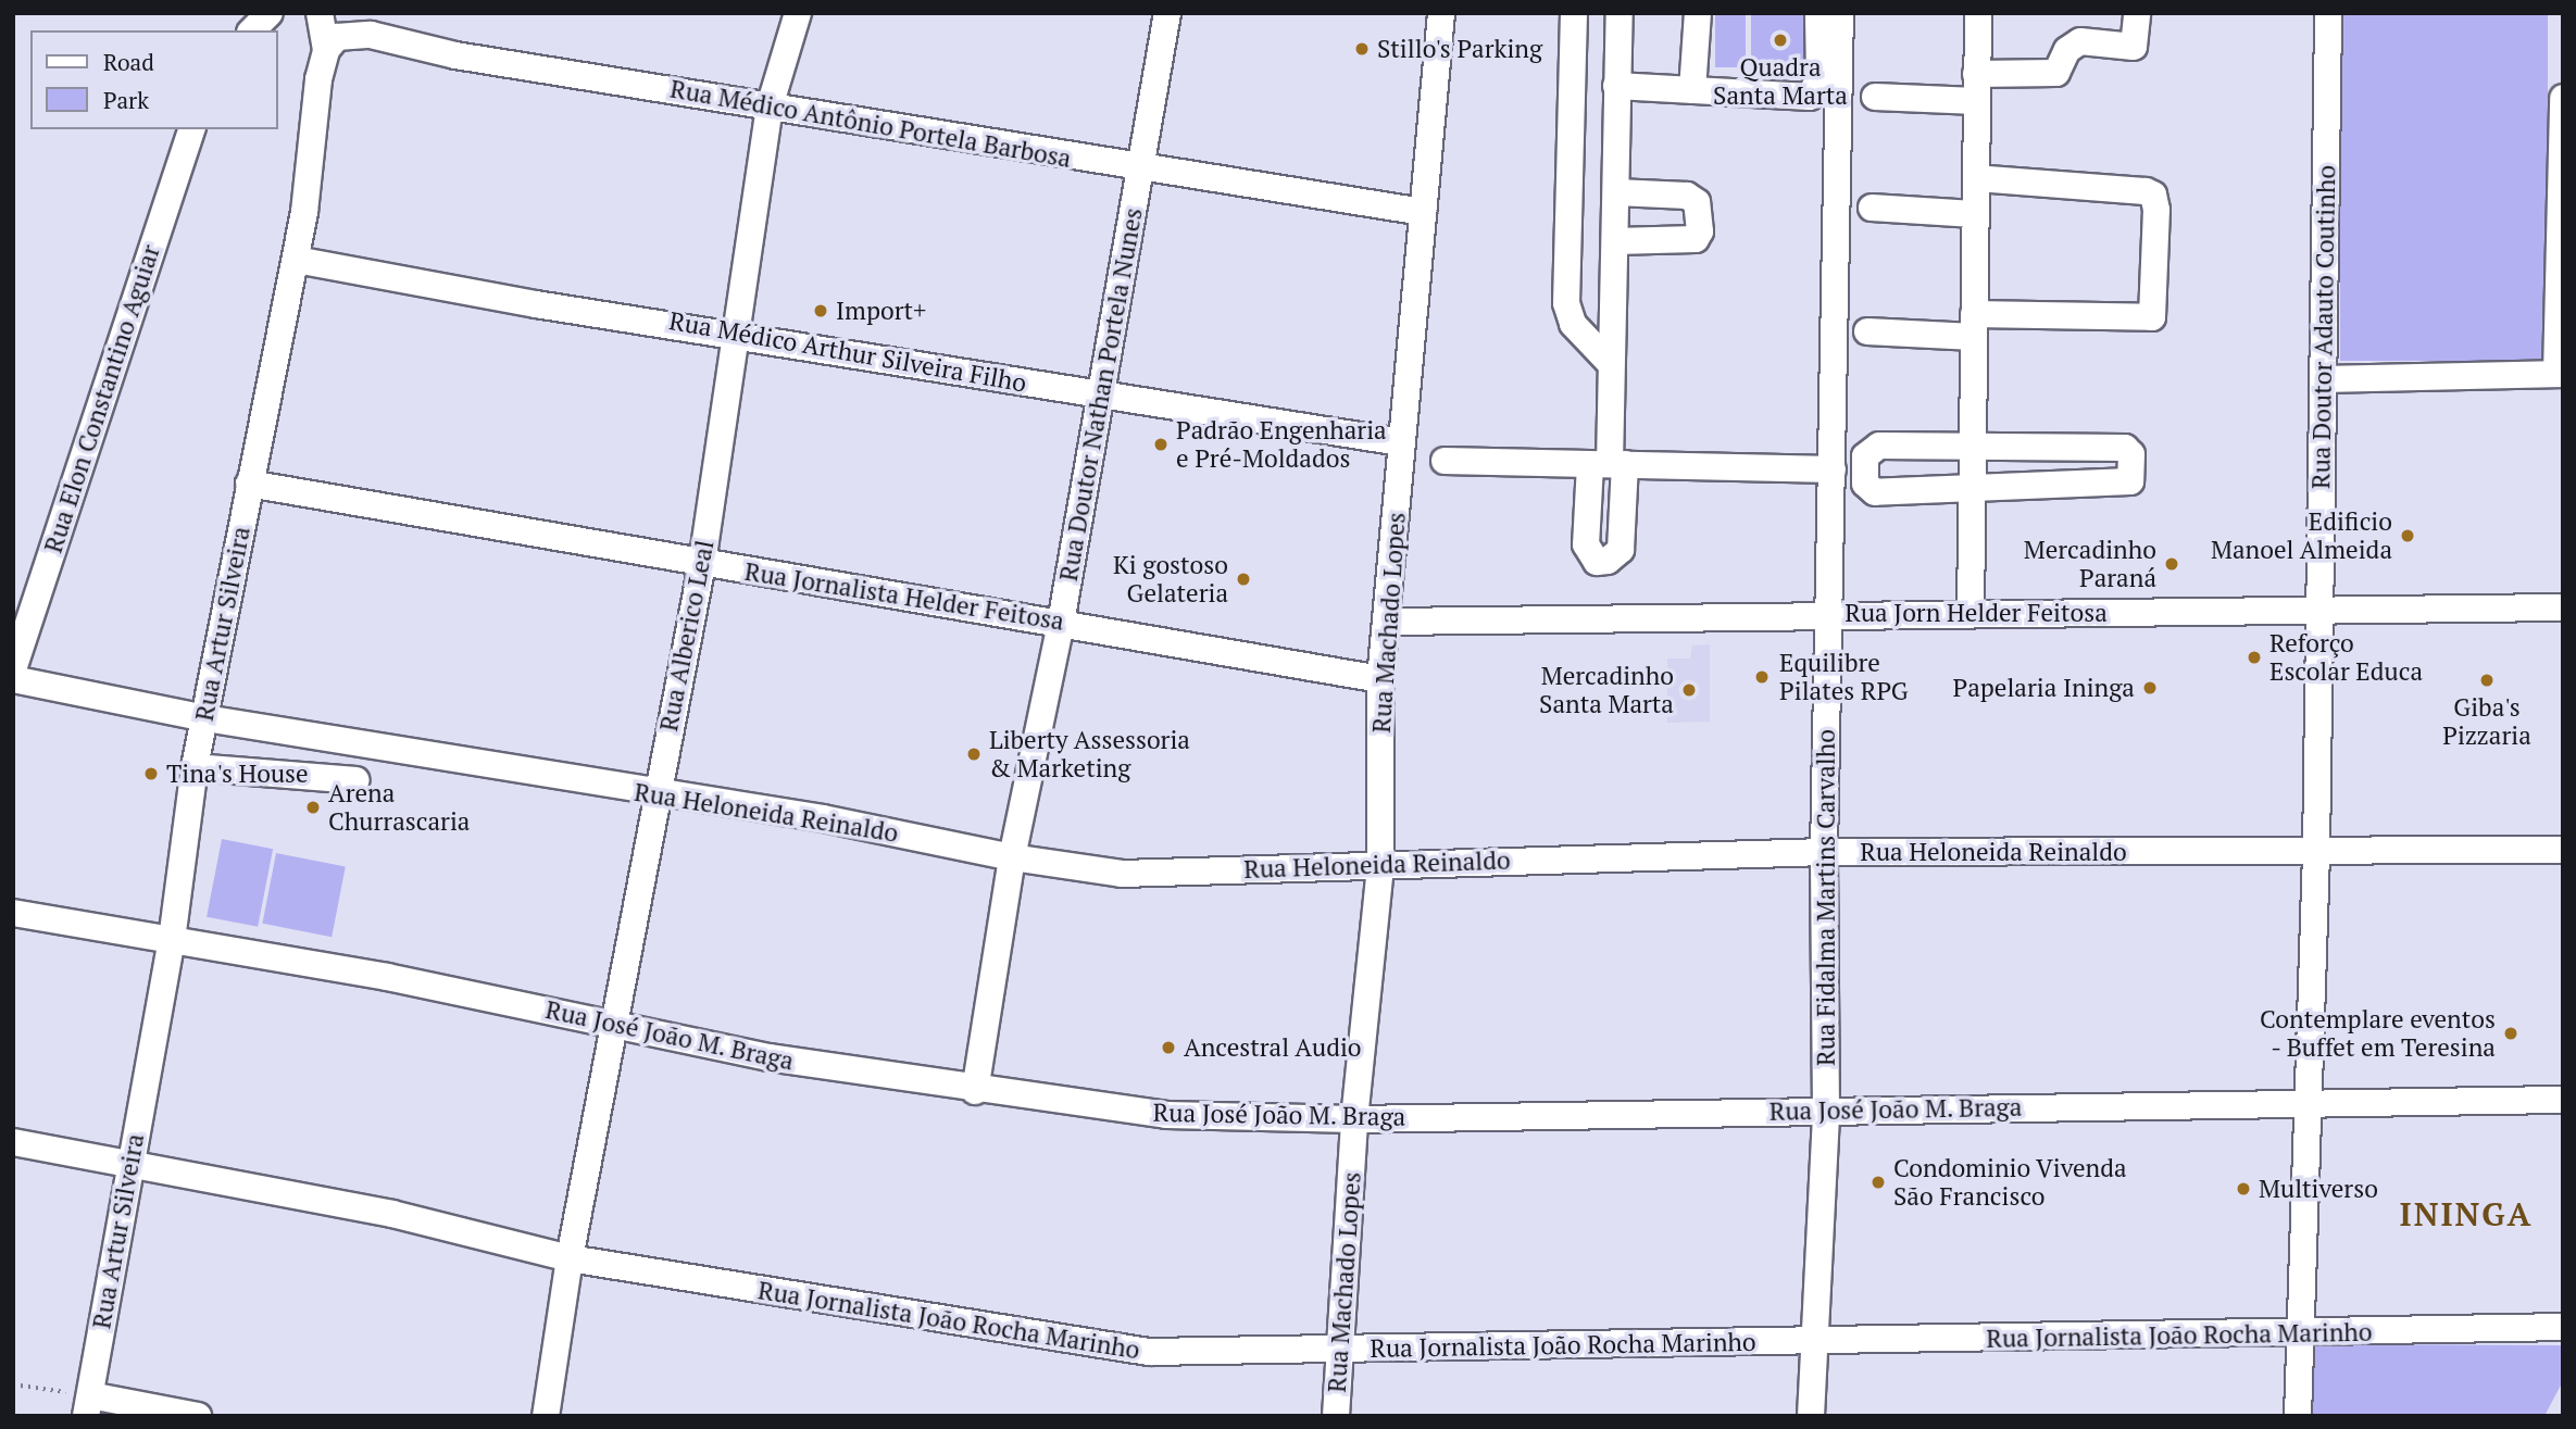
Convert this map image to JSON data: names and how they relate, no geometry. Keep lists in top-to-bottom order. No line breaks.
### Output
{"streets":{"street":["Rua Médico Antônio Portela Barbosa","Rua Doutor Adauto Coutinho","Rua Médico Arthur Silveira Filho","Rua Doutor Nathan Portela Nunes","Rua Elon Constantino Aguiar","Rua Jornalista Helder Feitosa","Rua Jorn Helder Feitosa","Rua Machado Lopes","Rua Artur Silveira","Rua Alberico Leal","Rua Heloneida Reinaldo","Rua Fidalma Martins Carvalho","Rua José João M. Braga","Rua Jornalista João Rocha Marinho"]},"crossings":[["Rua Médico Antônio Portela Barbosa","Rua Doutor Nathan Portela Nunes"],["Rua Médico Antônio Portela Barbosa","Rua Machado Lopes"],["Rua Médico Antônio Portela Barbosa","Rua Artur Silveira"],["Rua Médico Antônio Portela Barbosa","Rua Alberico Leal"],["Rua Doutor Adauto Coutinho","Rua Jorn Helder Feitosa"],["Rua Doutor Adauto Coutinho","Rua Heloneida Reinaldo"],["Rua Doutor Adauto Coutinho","Rua José João M. Braga"],["Rua Doutor Adauto Coutinho","Rua Jornalista João Rocha Marinho"],["Rua Médico Arthur Silveira Filho","Rua Doutor Nathan Portela Nunes"],["Rua Médico Arthur Silveira Filho","Rua Machado Lopes"],["Rua Médico Arthur Silveira Filho","Rua Artur Silveira"],["Rua Médico Arthur Silveira Filho","Rua Alberico Leal"],["Rua Doutor Nathan Portela Nunes","Rua Jornalista Helder Feitosa"],["Rua Doutor Nathan Portela Nunes","Rua Heloneida Reinaldo"],["Rua Doutor Nathan Portela Nunes","Rua José João M. Braga"],["Rua Jornalista Helder Feitosa","Rua Machado Lopes"],["Rua Jornalista Helder Feitosa","Rua Artur Silveira"],["Rua Jornalista Helder Feitosa","Rua Alberico Leal"],["Rua Jorn Helder Feitosa","Rua Machado Lopes"],["Rua Jorn Helder Feitosa","Rua Fidalma Martins Carvalho"],["Rua Machado Lopes","Rua Heloneida Reinaldo"],["Rua Machado Lopes","Rua José João M. Braga"],["Rua Machado Lopes","Rua Jornalista João Rocha Marinho"],["Rua Artur Silveira","Rua Heloneida Reinaldo"],["Rua Artur Silveira","Rua José João M. Braga"],["Rua Artur Silveira","Rua Jornalista João Rocha Marinho"],["Rua Alberico Leal","Rua Heloneida Reinaldo"],["Rua Alberico Leal","Rua José João M. Braga"],["Rua Alberico Leal","Rua Jornalista João Rocha Marinho"],["Rua Heloneida Reinaldo","Rua Fidalma Martins Carvalho"],["Rua Fidalma Martins Carvalho","Rua José João M. Braga"],["Rua Fidalma Martins Carvalho","Rua Jornalista João Rocha Marinho"]],"districts":["ININGA"],"places":["Quadra Santa Marta","Stillo's Parking","Import+","Padrão Engenharia e Pré-Moldados","Edificio Manoel Almeida","Mercadinho Paraná","Ki gostoso Gelateria","Reforço Escolar Educa","Equilibre Pilates RPG","Giba's Pizzaria","Papelaria Ininga","Mercadinho Santa Marta","Liberty Assessoria & Marketing","Tina's House","Arena Churrascaria","Contemplare eventos - Buffet em Teresina","Ancestral Audio","Condominio Vivenda São Francisco","Multiverso"],"legend":["Road","Park"]}
